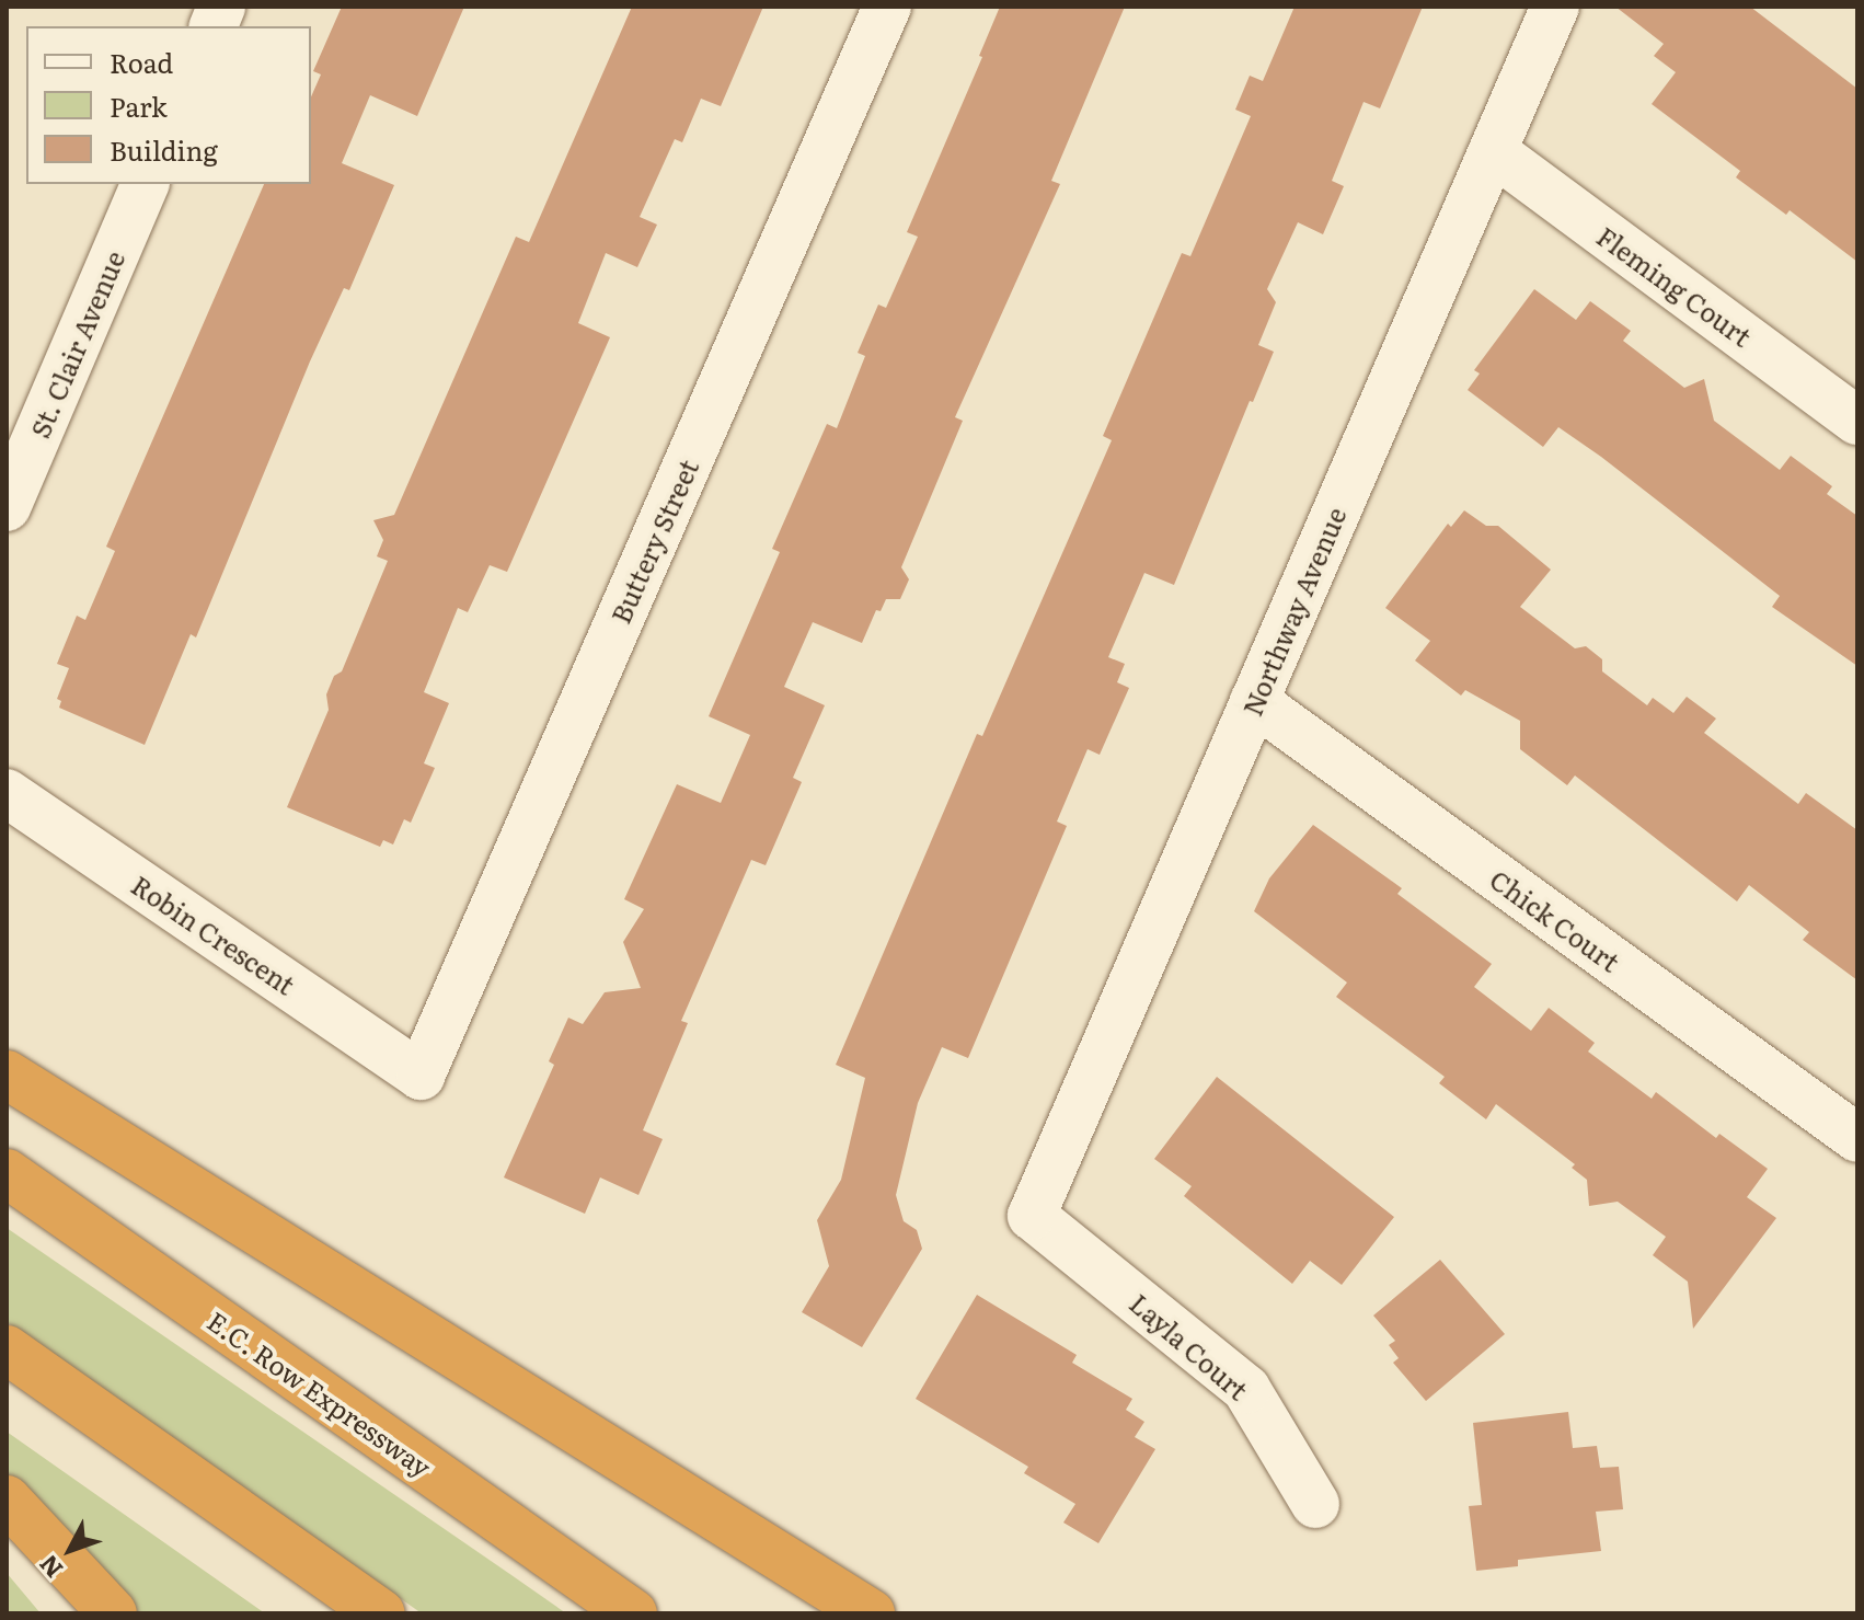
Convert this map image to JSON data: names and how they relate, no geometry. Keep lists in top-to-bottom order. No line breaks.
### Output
{"streets":{"highway":["E.C. Row Expressway"],"street":["Fleming Court","St. Clair Avenue","Buttery Street","Northway Avenue","Chick Court","Robin Crescent","Layla Court"]},"crossings":[["Fleming Court","Northway Avenue"],["Buttery Street","Robin Crescent"],["Northway Avenue","Chick Court"],["Northway Avenue","Layla Court"]],"legend":["Road","Park","Building"],"north":"bottom left"}
